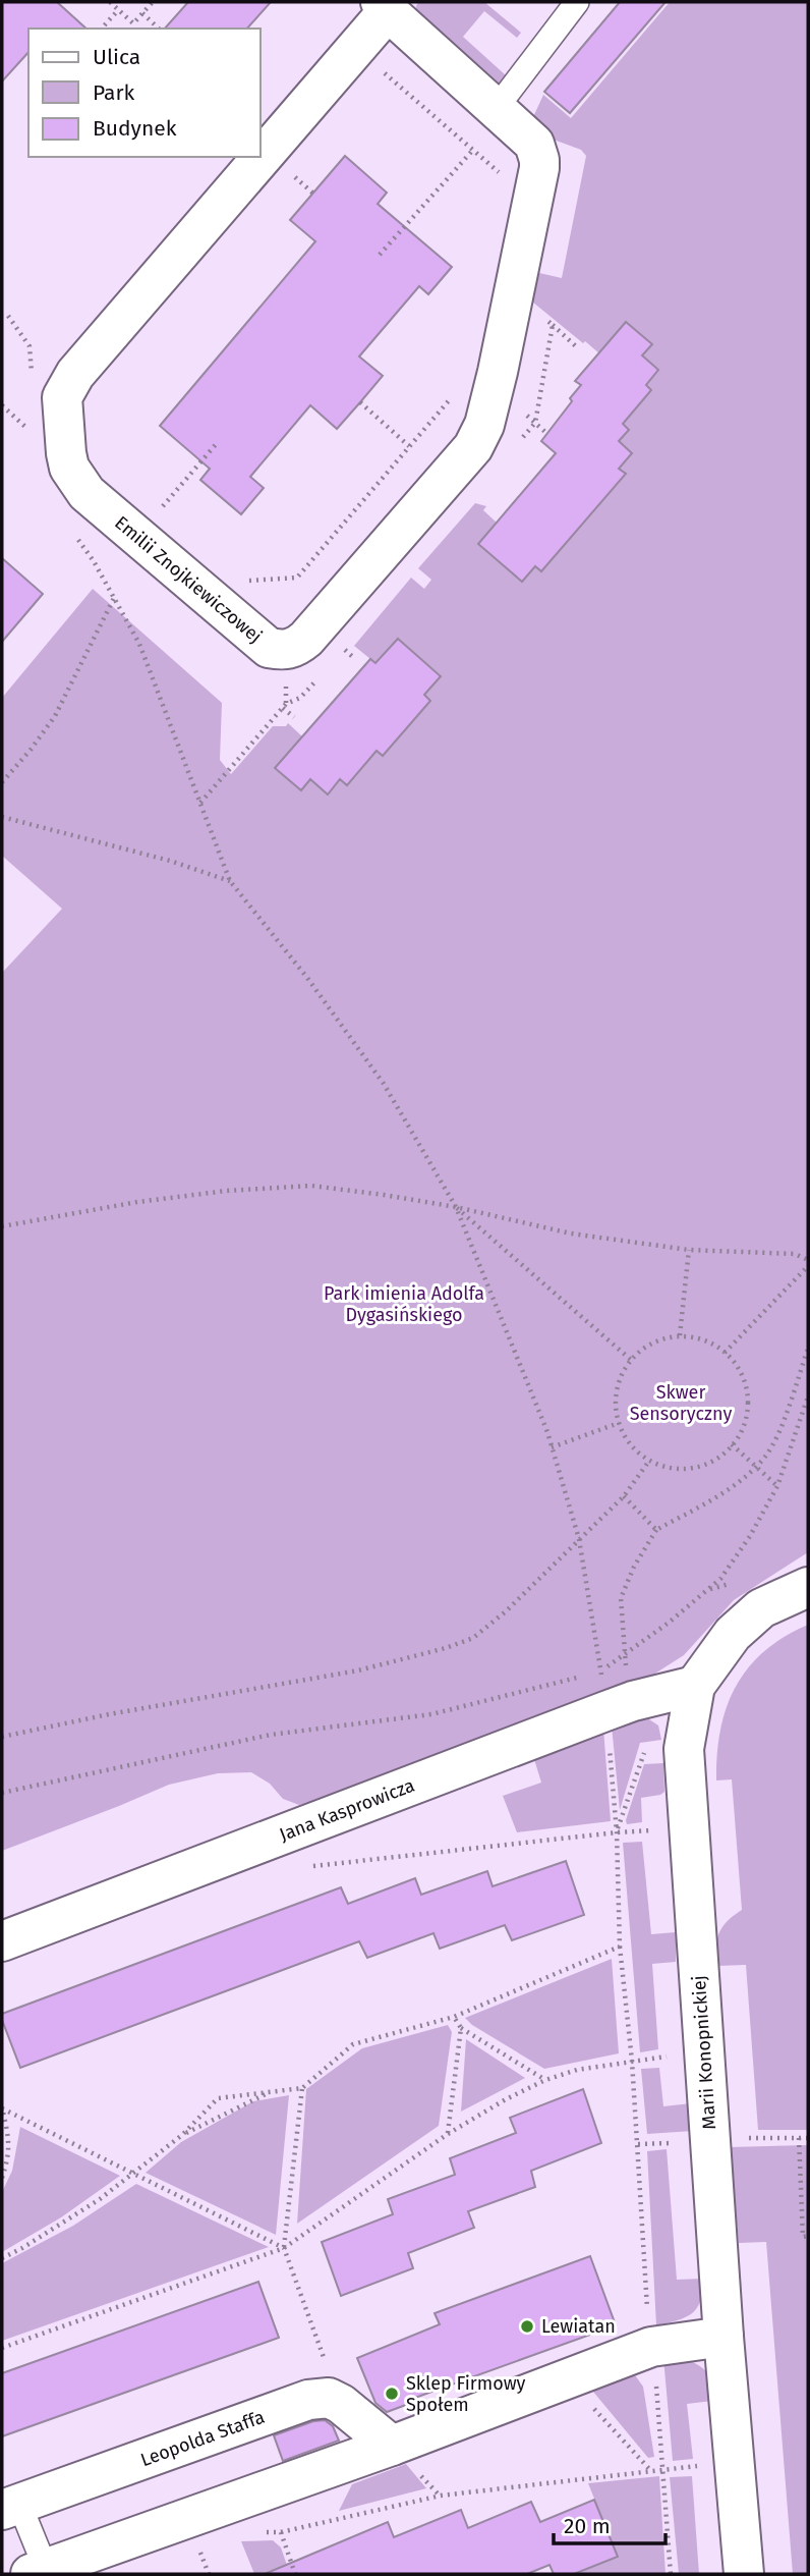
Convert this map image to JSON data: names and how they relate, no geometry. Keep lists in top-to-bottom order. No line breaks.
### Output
{"streets":{"street":["Emilii Znojkiewiczowej","Jana Kasprowicza","Marii Konopnickiej","Leopolda Staffa"]},"crossings":[["Jana Kasprowicza","Marii Konopnickiej"]],"parks":["Park imienia Adolfa Dygasińskiego","Skwer Sensoryczny"],"places":["Lewiatan","Sklep Firmowy Społem"],"legend":["Ulica","Park","Budynek"],"scale_bar":"20 m"}
